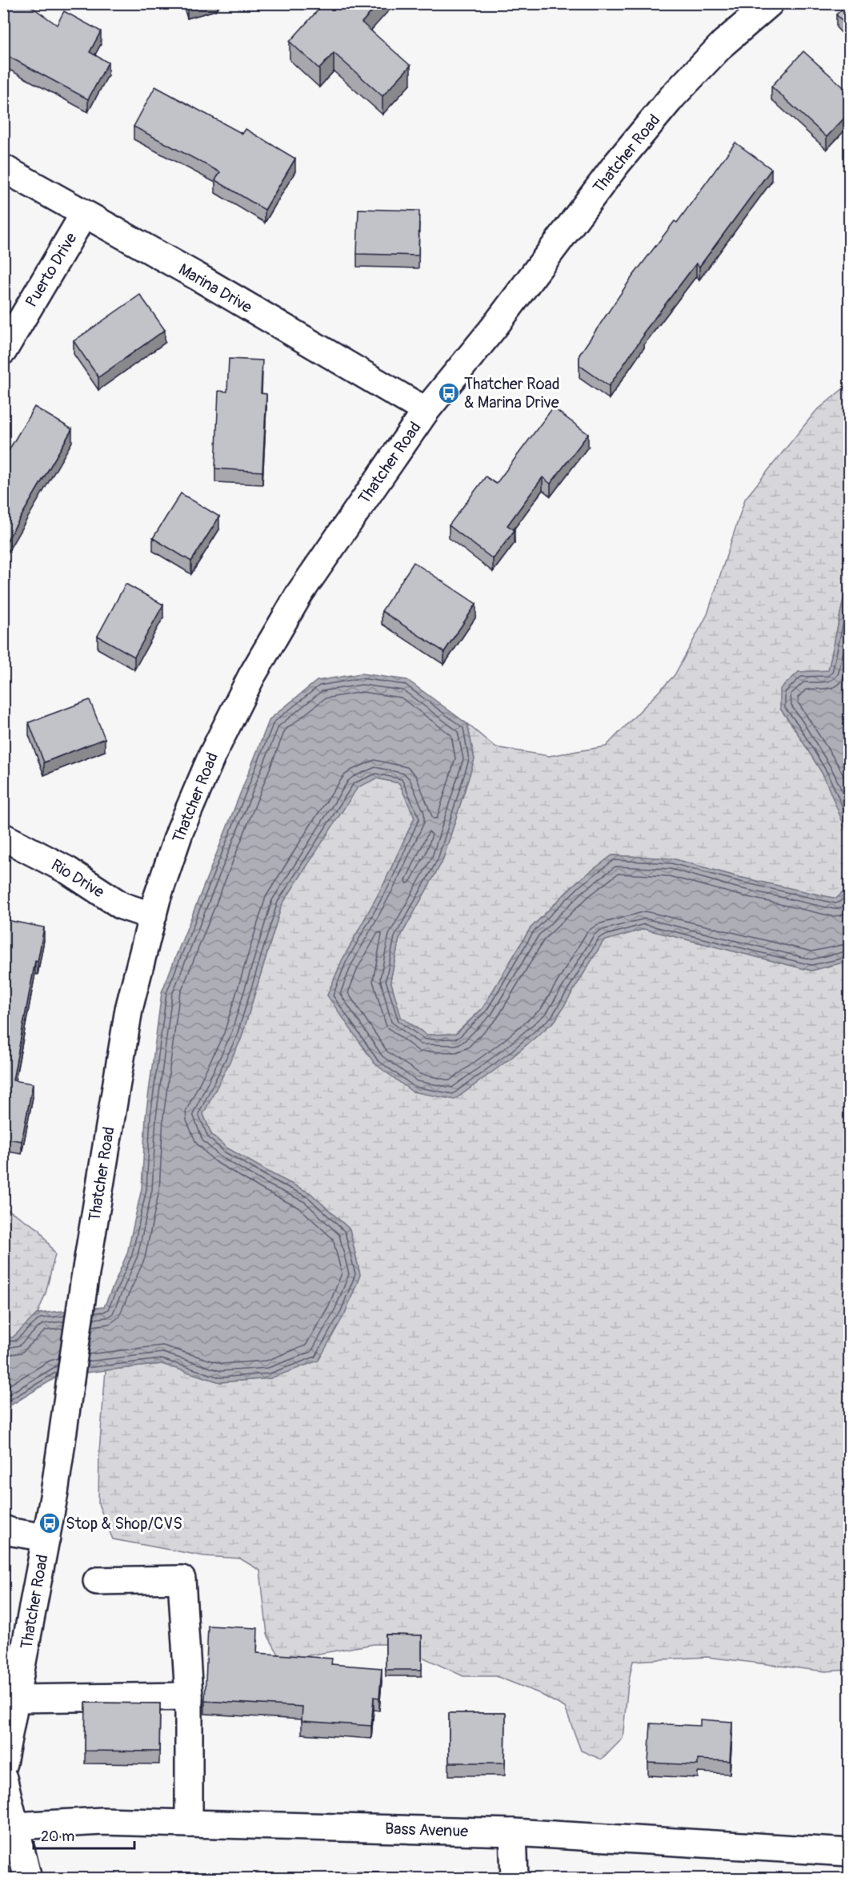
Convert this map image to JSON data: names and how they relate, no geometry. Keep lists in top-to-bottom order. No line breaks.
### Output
{"streets":{"main road":["Thatcher Road","Puerto Drive","Marina Drive","Rio Drive","Bass Avenue"]},"crossings":[["Thatcher Road","Marina Drive"],["Thatcher Road","Rio Drive"],["Puerto Drive","Marina Drive"]],"places":{"bus stop":["Thatcher Road & Marina Drive","Stop & Shop/CVS"]},"scale_bar":"20 m"}
